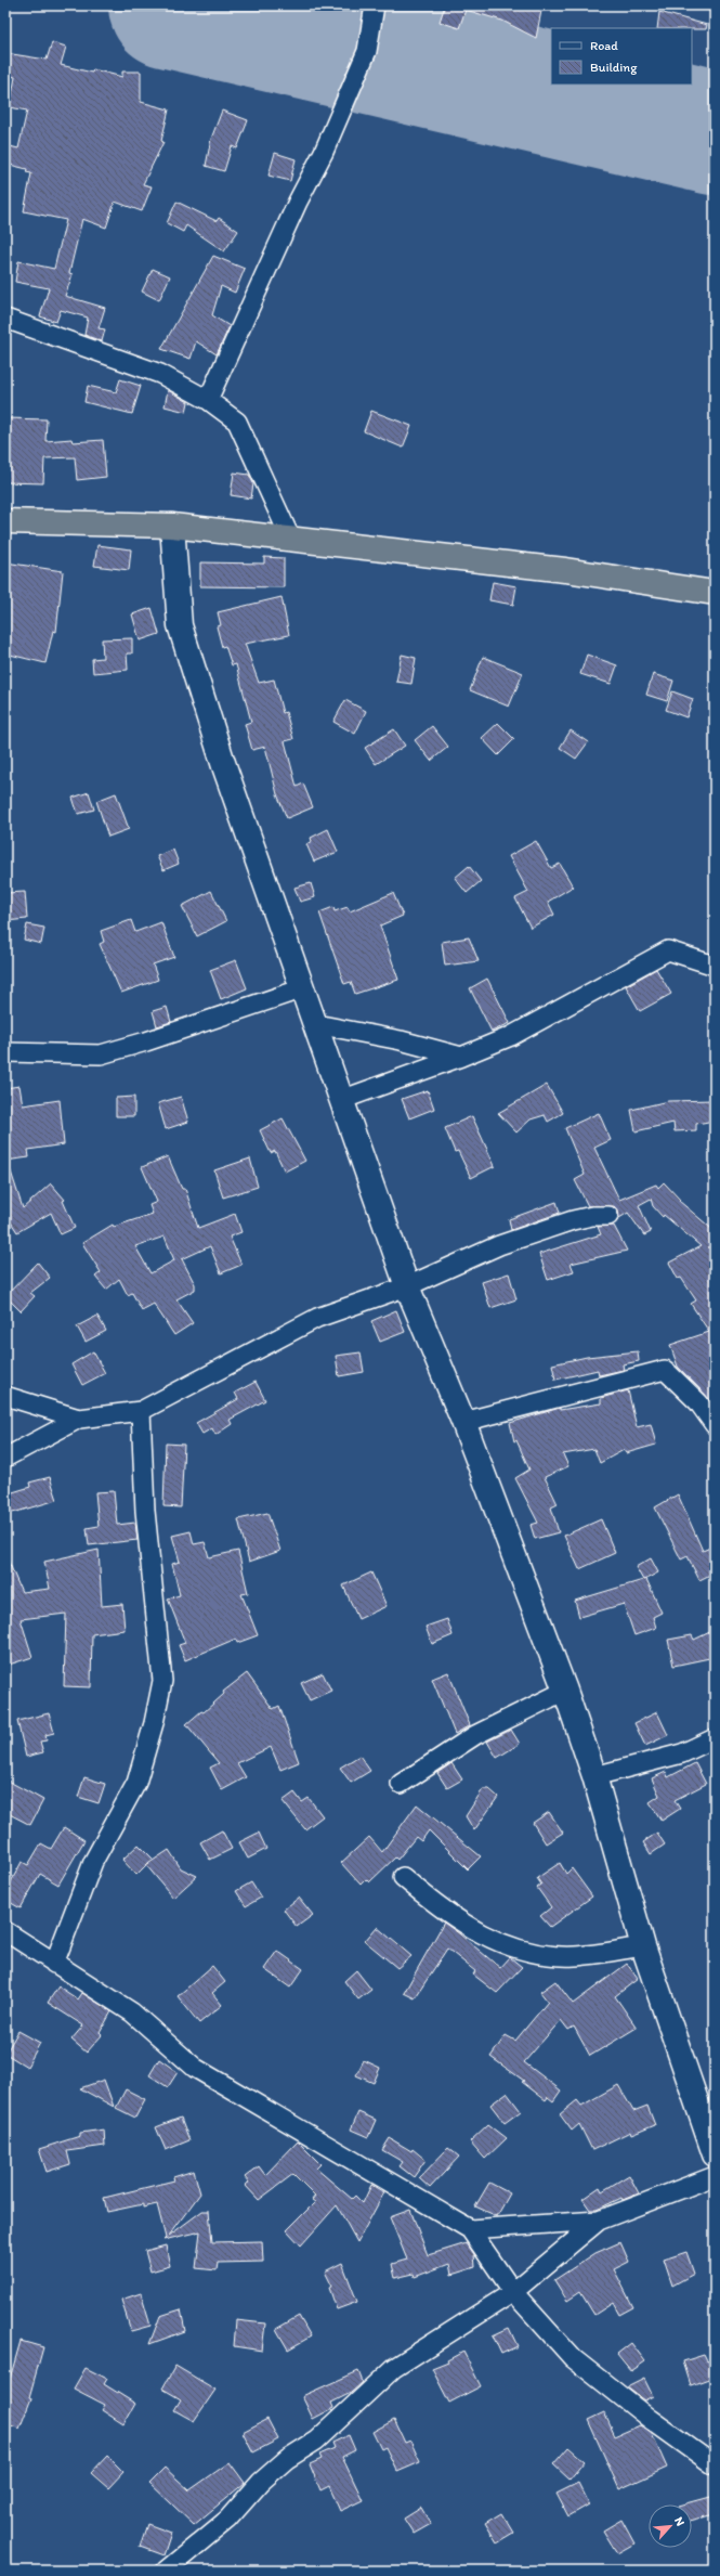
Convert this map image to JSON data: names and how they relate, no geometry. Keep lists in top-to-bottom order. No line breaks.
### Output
{"legend":["Road","Building"],"north":"top right"}
